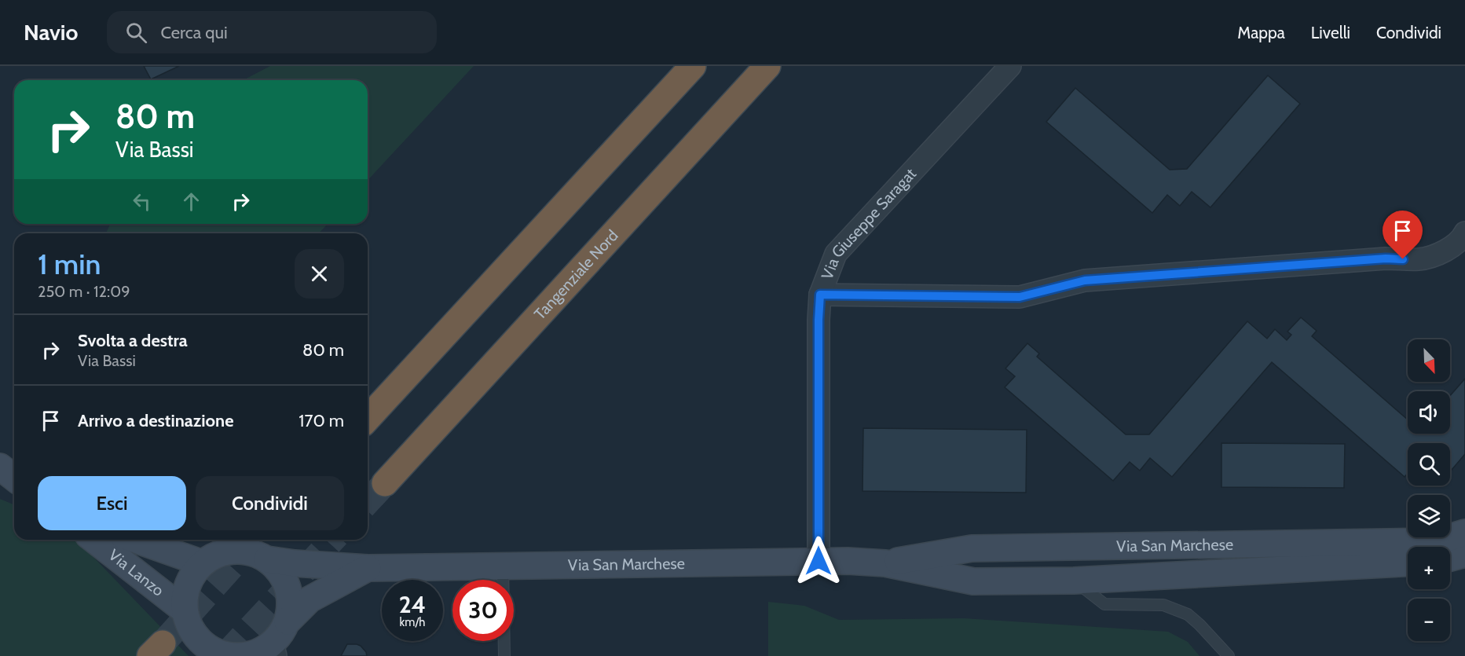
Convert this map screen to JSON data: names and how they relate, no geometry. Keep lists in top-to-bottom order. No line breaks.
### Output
{"streets":{"highway":["Tangenziale Nord"],"street":["Via Giuseppe Saragat","Via San Marchese","Via Lanzo"]},"crossings":[["Via Giuseppe Saragat","Via San Marchese"],["Via San Marchese","Via Lanzo"]],"north":"bottom right","page":{"header":"Navio","search":"Cerca qui","nav":["Mappa","Livelli","Condividi"],"turn":["80 m","Via Bassi"],"heading":["1 min","250 m · 12:09"],"list":[{"name":"Svolta a destra","note":"Via Bassi","value":"80 m"},{"name":"Arrivo a destinazione","value":"170 m"}],"map_buttons":["+","−"],"buttons":["Esci","Condividi"],"speed":"24 km/h","limit":"30"}}
